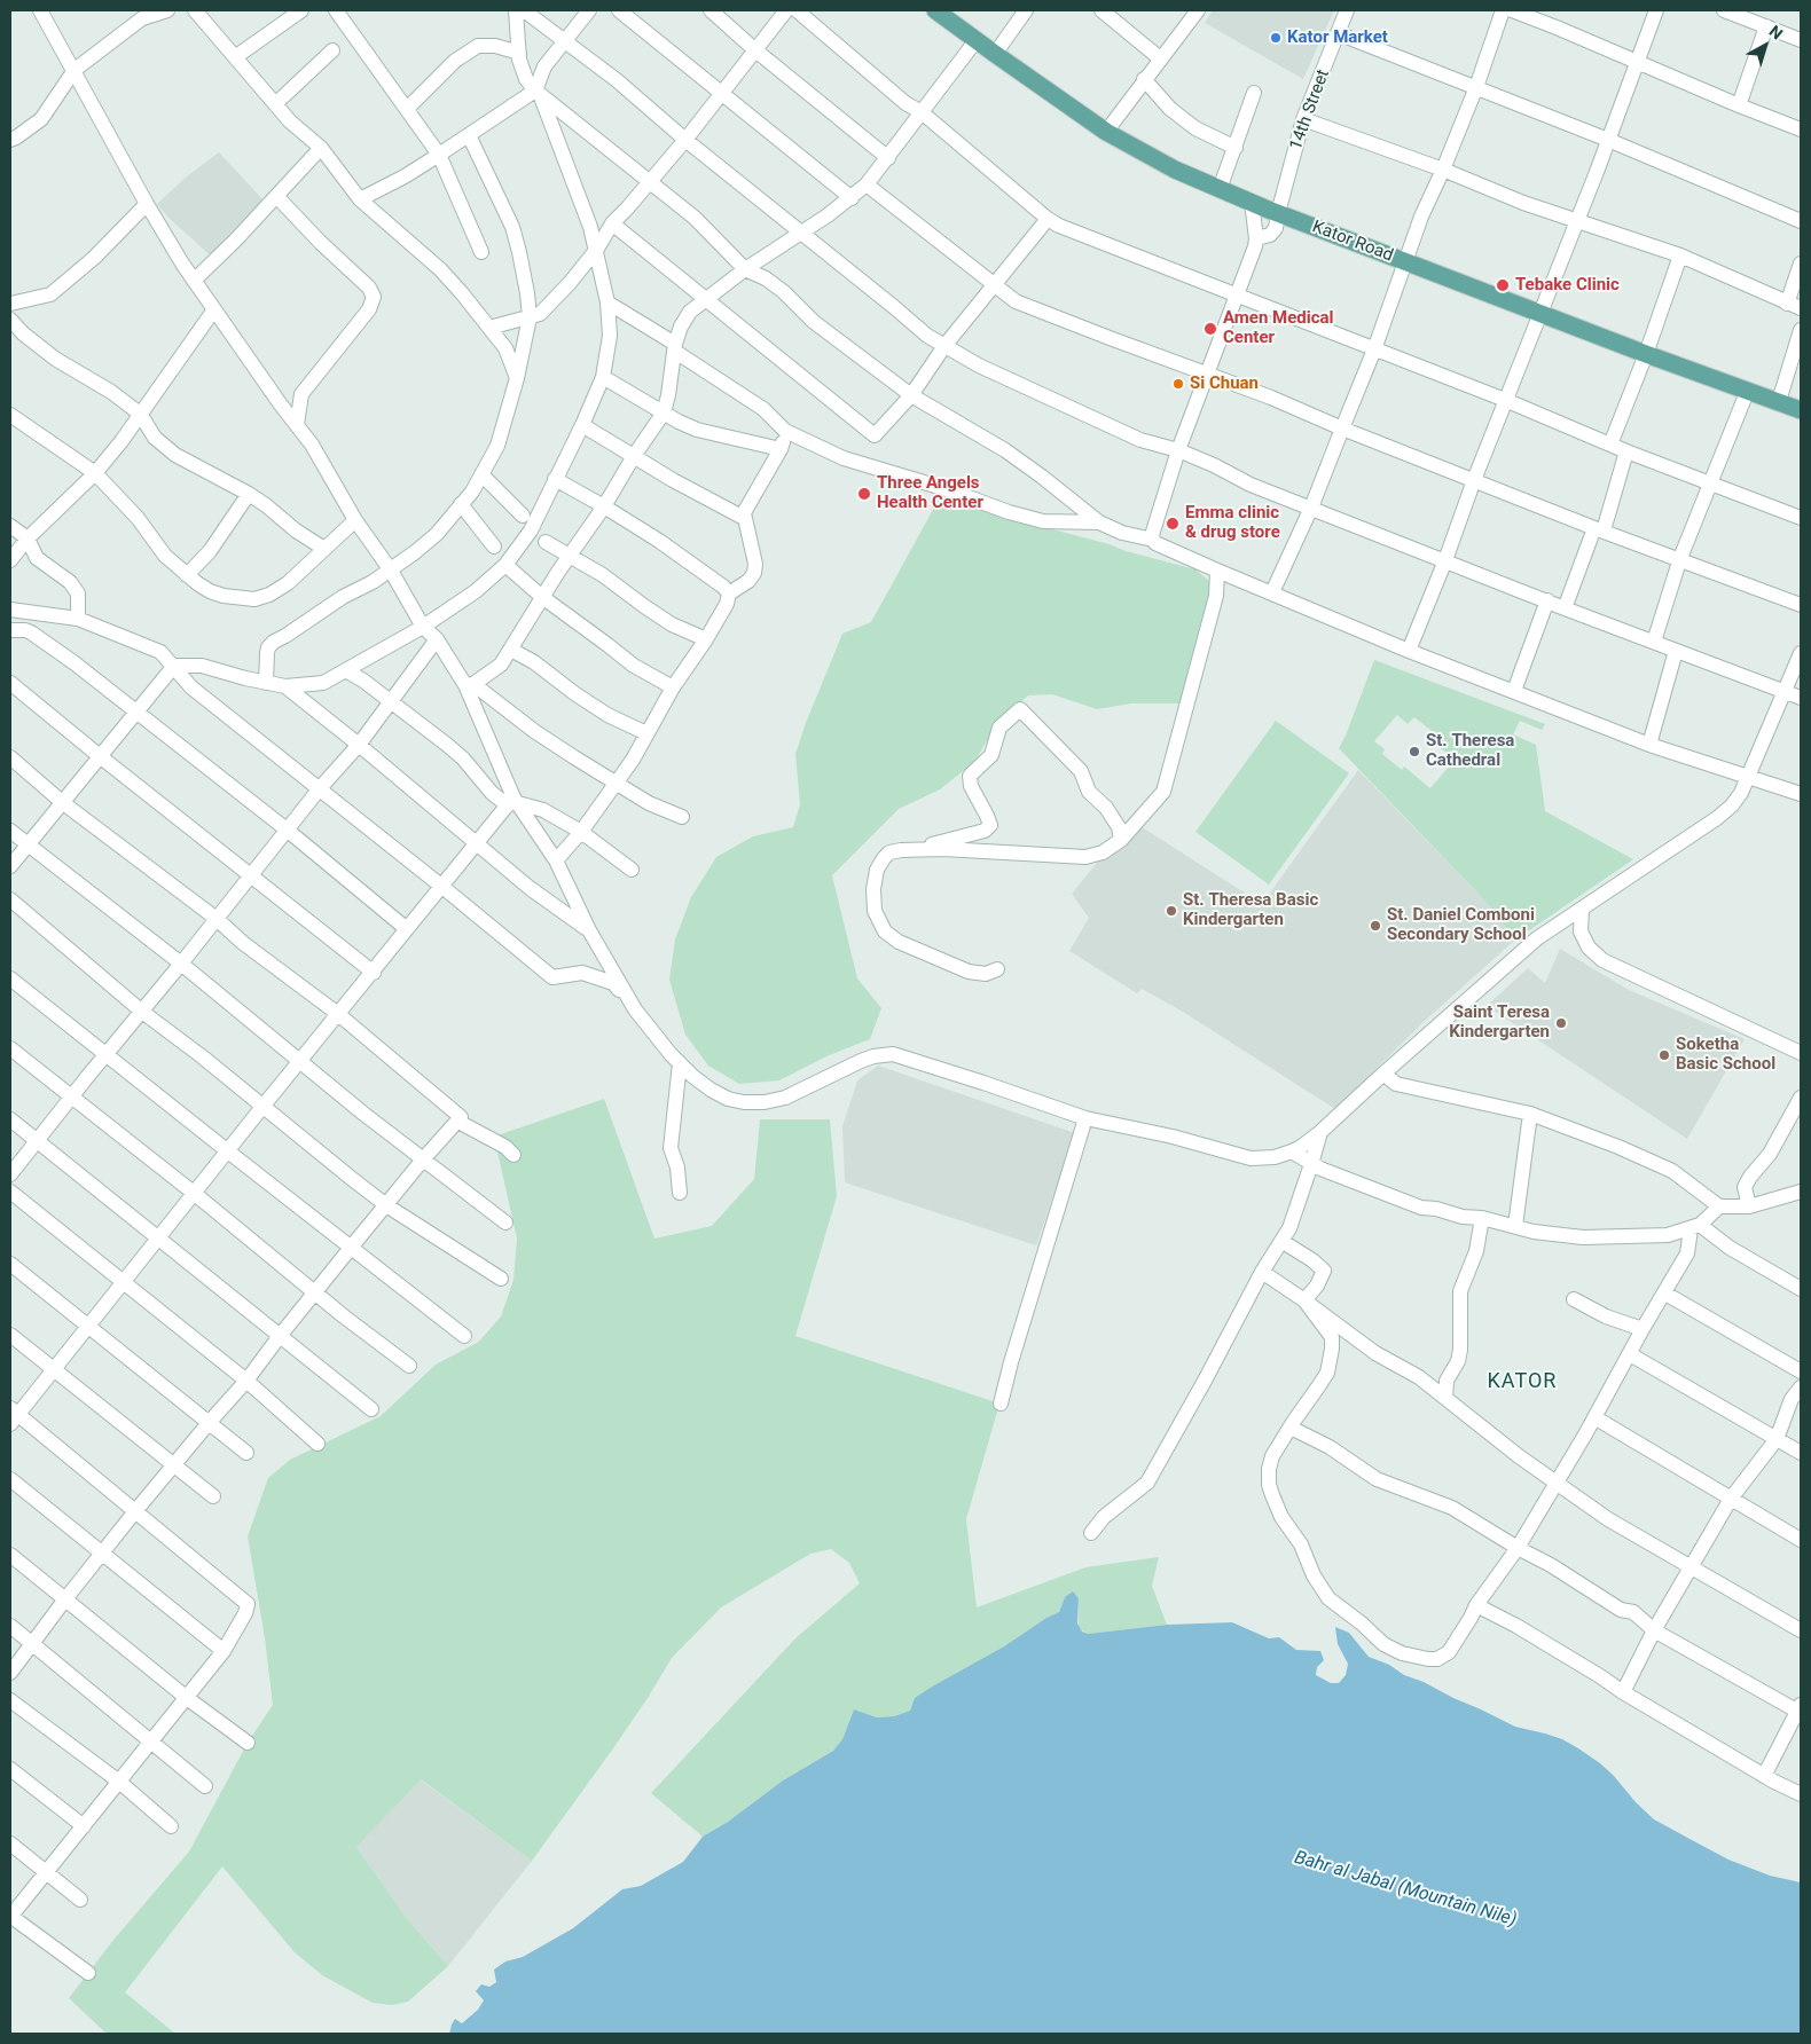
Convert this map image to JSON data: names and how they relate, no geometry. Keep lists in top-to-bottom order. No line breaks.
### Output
{"streets":{"main road":["Kator Road"],"street":["14th Street"]},"crossings":[["14th Street","Kator Road"]],"districts":["KATOR"],"water":["Bahr al Jabal (Mountain Nile)"],"places":["Kator Market","Tebake Clinic","Amen Medical Center","Si Chuan","Three Angels Health Center","Emma clinic & drug store","St. Theresa Cathedral","St. Theresa Basic Kindergarten","St. Daniel Comboni Secondary School","Saint Teresa Kindergarten","Soketha Basic School"],"north":"top right"}
